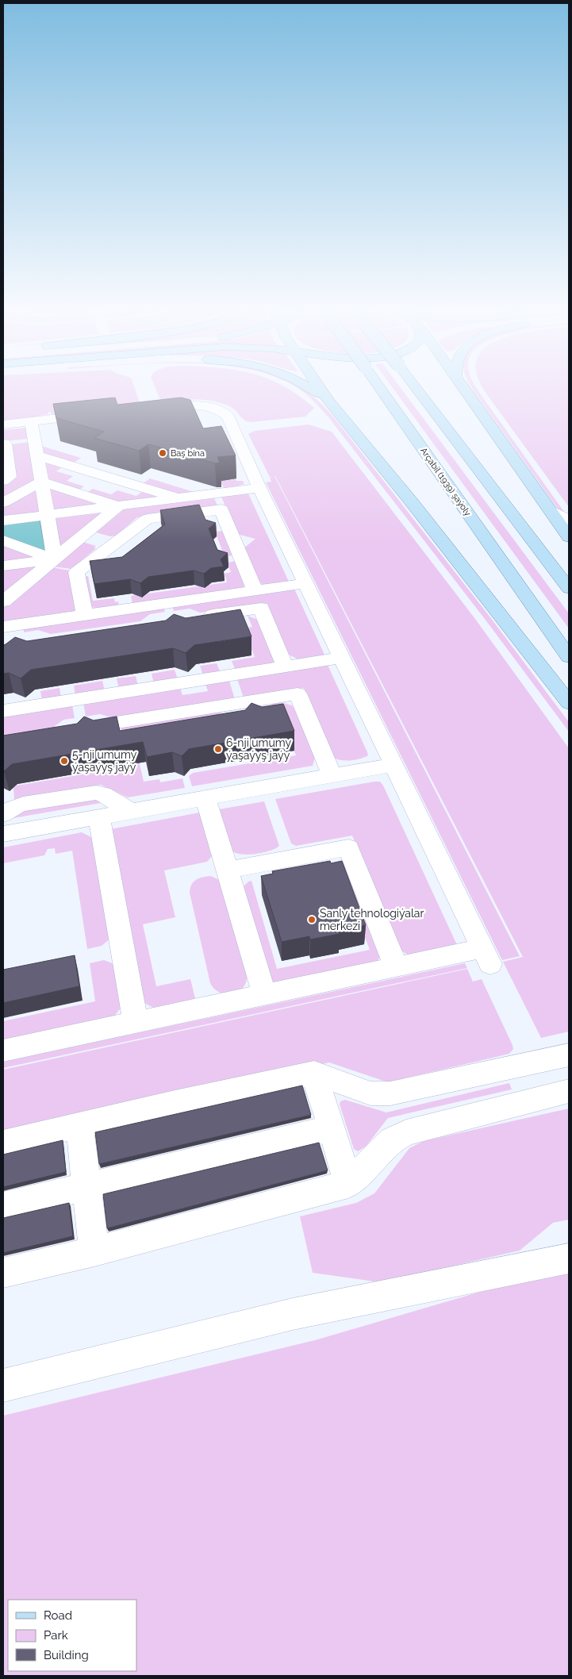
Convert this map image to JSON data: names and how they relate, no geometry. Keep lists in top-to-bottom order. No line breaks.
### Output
{"streets":{"main road":["Arçabil (1939) şaýoly"]},"places":["Baş bina","6-nji umumy ýaşaýyş jaýy","5-nji umumy ýaşaýyş jaýy","Sanly tehnologiýalar merkezi"],"legend":["Road","Park","Building"]}
